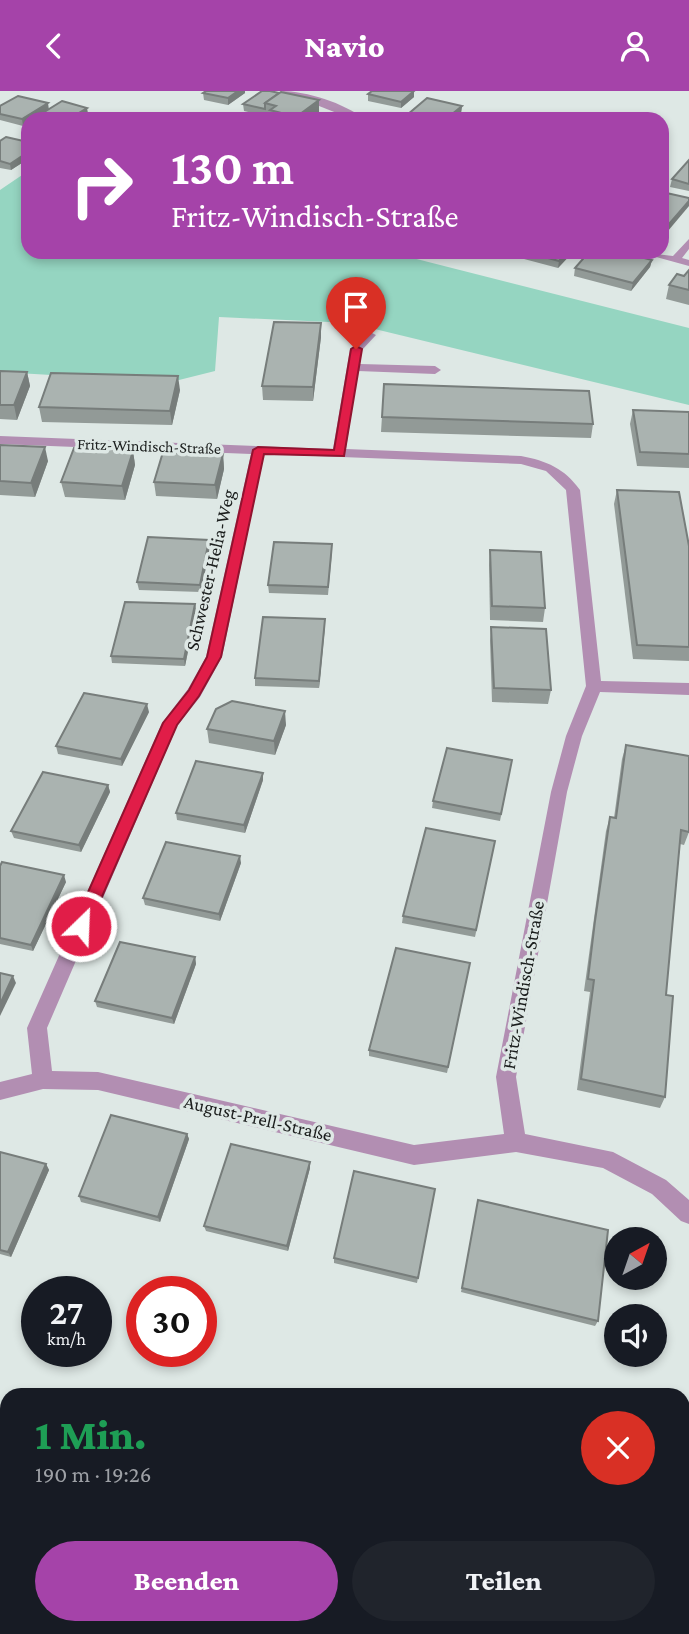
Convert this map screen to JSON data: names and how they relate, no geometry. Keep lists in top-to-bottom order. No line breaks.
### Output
{"streets":{"street":["Fritz-Windisch-Straße","Schwester-Helia-Weg","August-Prell-Straße"]},"crossings":[["Fritz-Windisch-Straße","Schwester-Helia-Weg"],["Fritz-Windisch-Straße","August-Prell-Straße"],["Schwester-Helia-Weg","August-Prell-Straße"]],"north":"top right","page":{"header":"Navio","turn":["130 m","Fritz-Windisch-Straße"],"speed":"27 km/h","limit":"30","heading":["1 Min.","190 m · 19:26"],"buttons":["Beenden","Teilen"]}}
